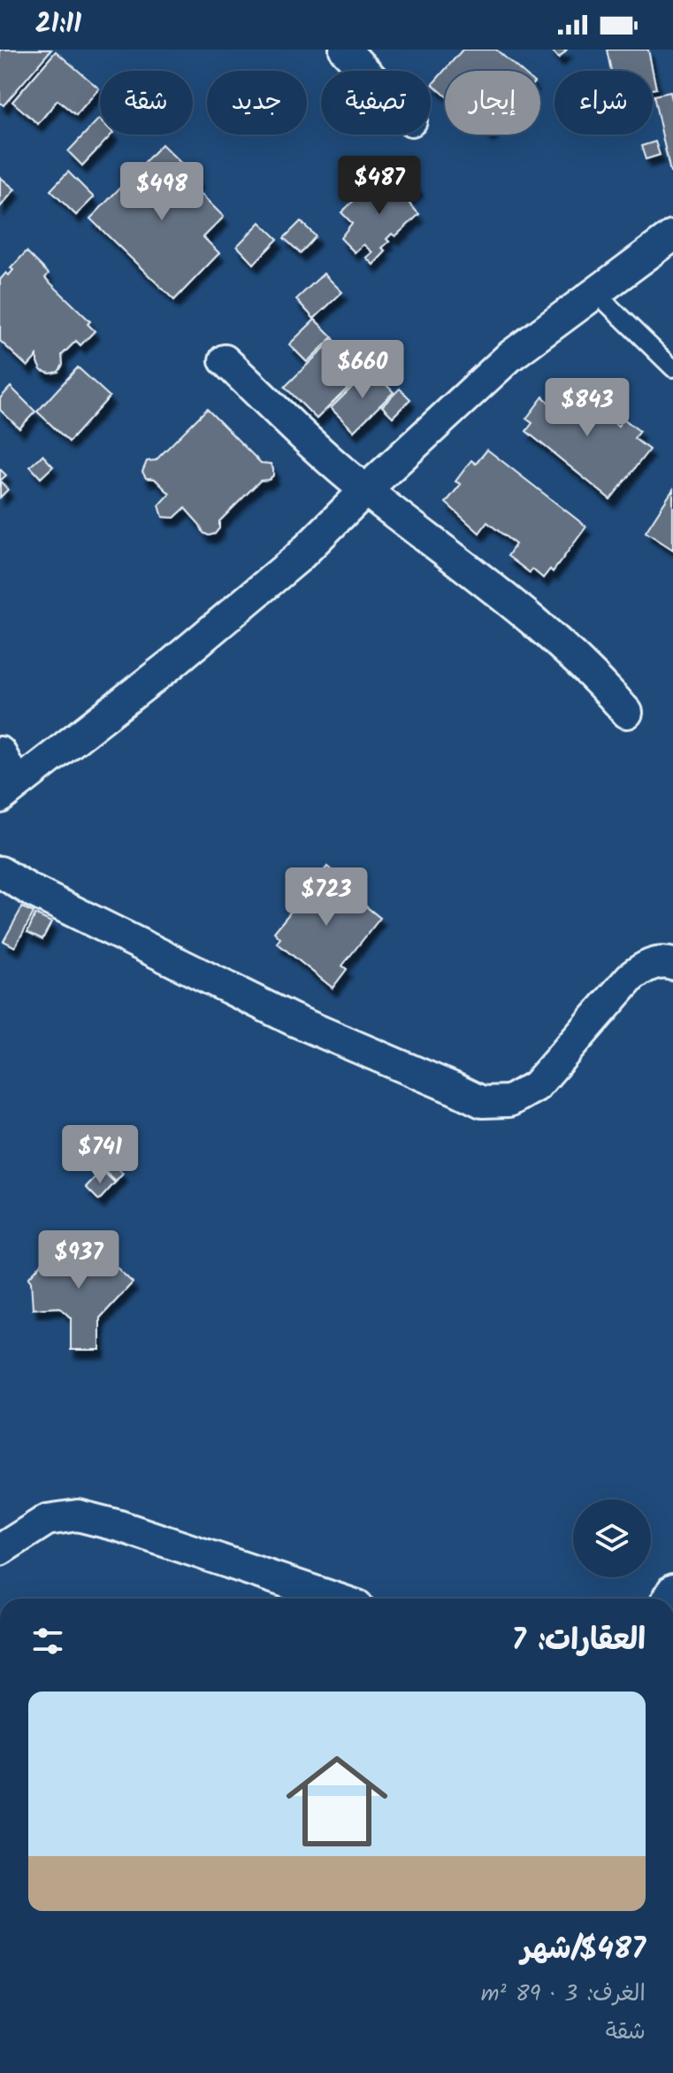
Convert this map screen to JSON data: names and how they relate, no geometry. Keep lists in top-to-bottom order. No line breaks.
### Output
{"page":{"status":"21:11","chip":["شراء","إيجار","تصفية","جديد","شقة"],"price":["$487","$498","$660","$843","$723","$741","$937"],"heading":"العقارات: 7","list":[{"name":"$487/شهر","note":"الغرف: 3 · 89 m² · شقة"}]}}
